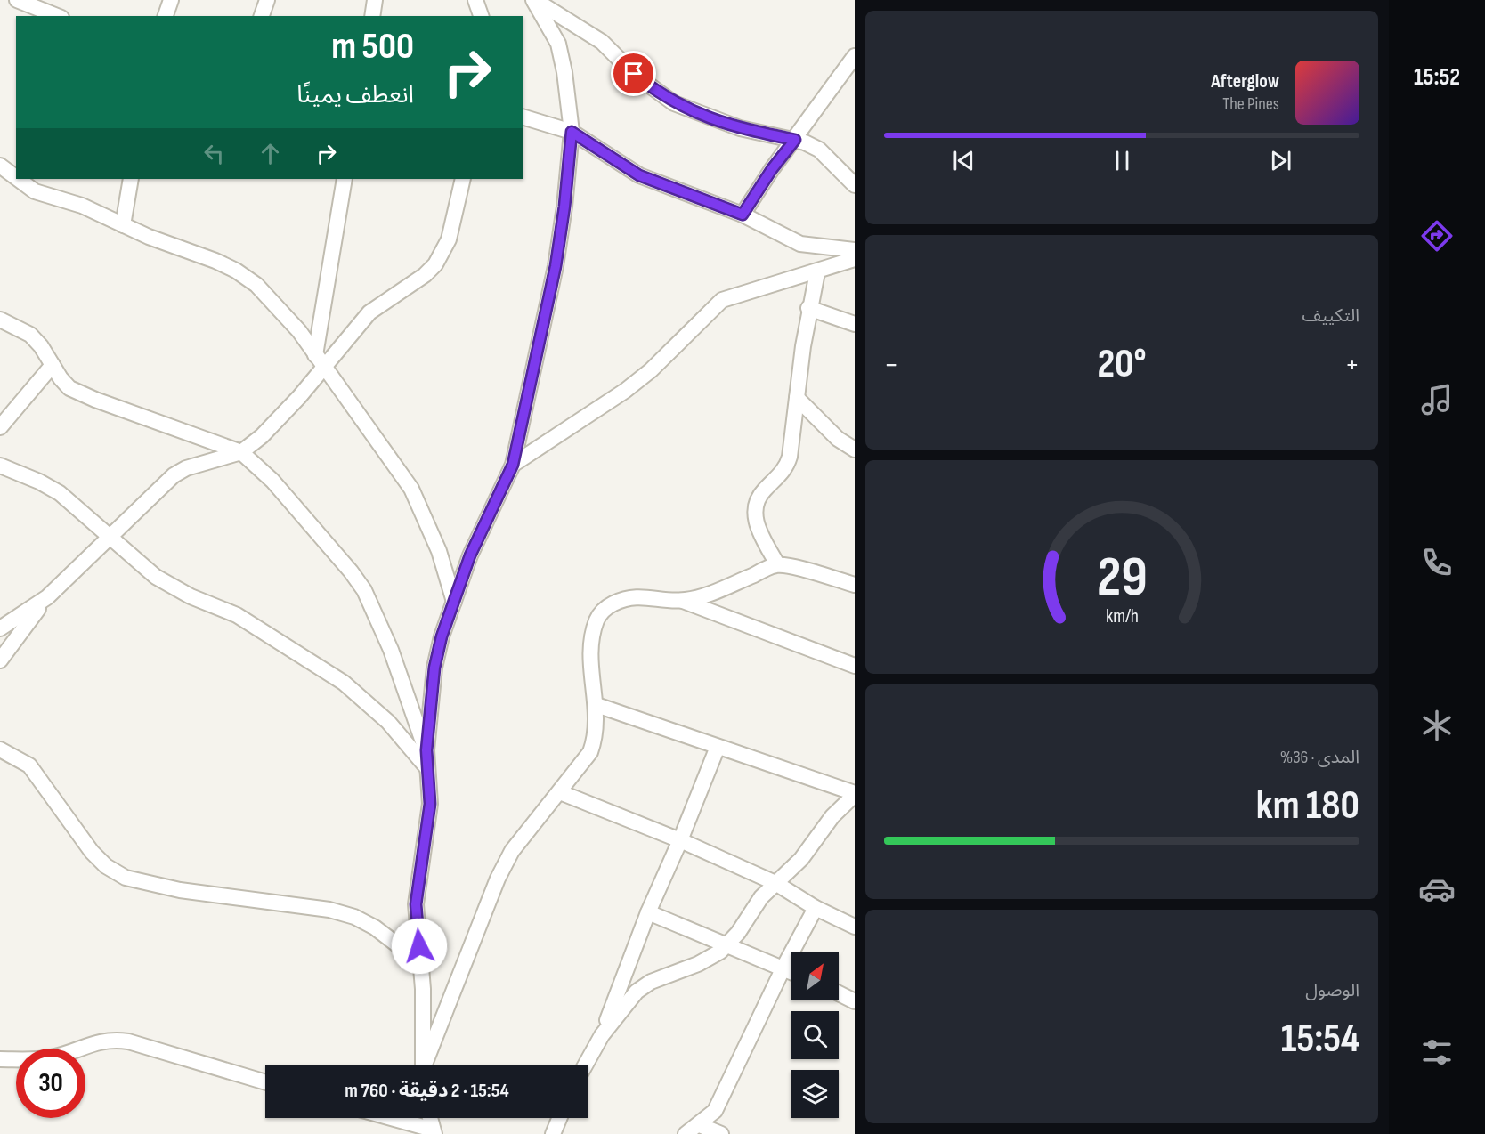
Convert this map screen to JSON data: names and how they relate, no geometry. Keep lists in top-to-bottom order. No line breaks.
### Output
{"north":"top right","page":{"tabs":"15:52","turn":["500 m","انعطف يمينًا"],"song":["Afterglow","The Pines"],"tile":["التكييف",["المدى · 36%","180 km"],["الوصول","15:54"]],"heat":["−","20°","+"],"limit":"30","trip":"15:54 · 2 دقيقة · 760 m","gauge":["29","km/h"]}}
